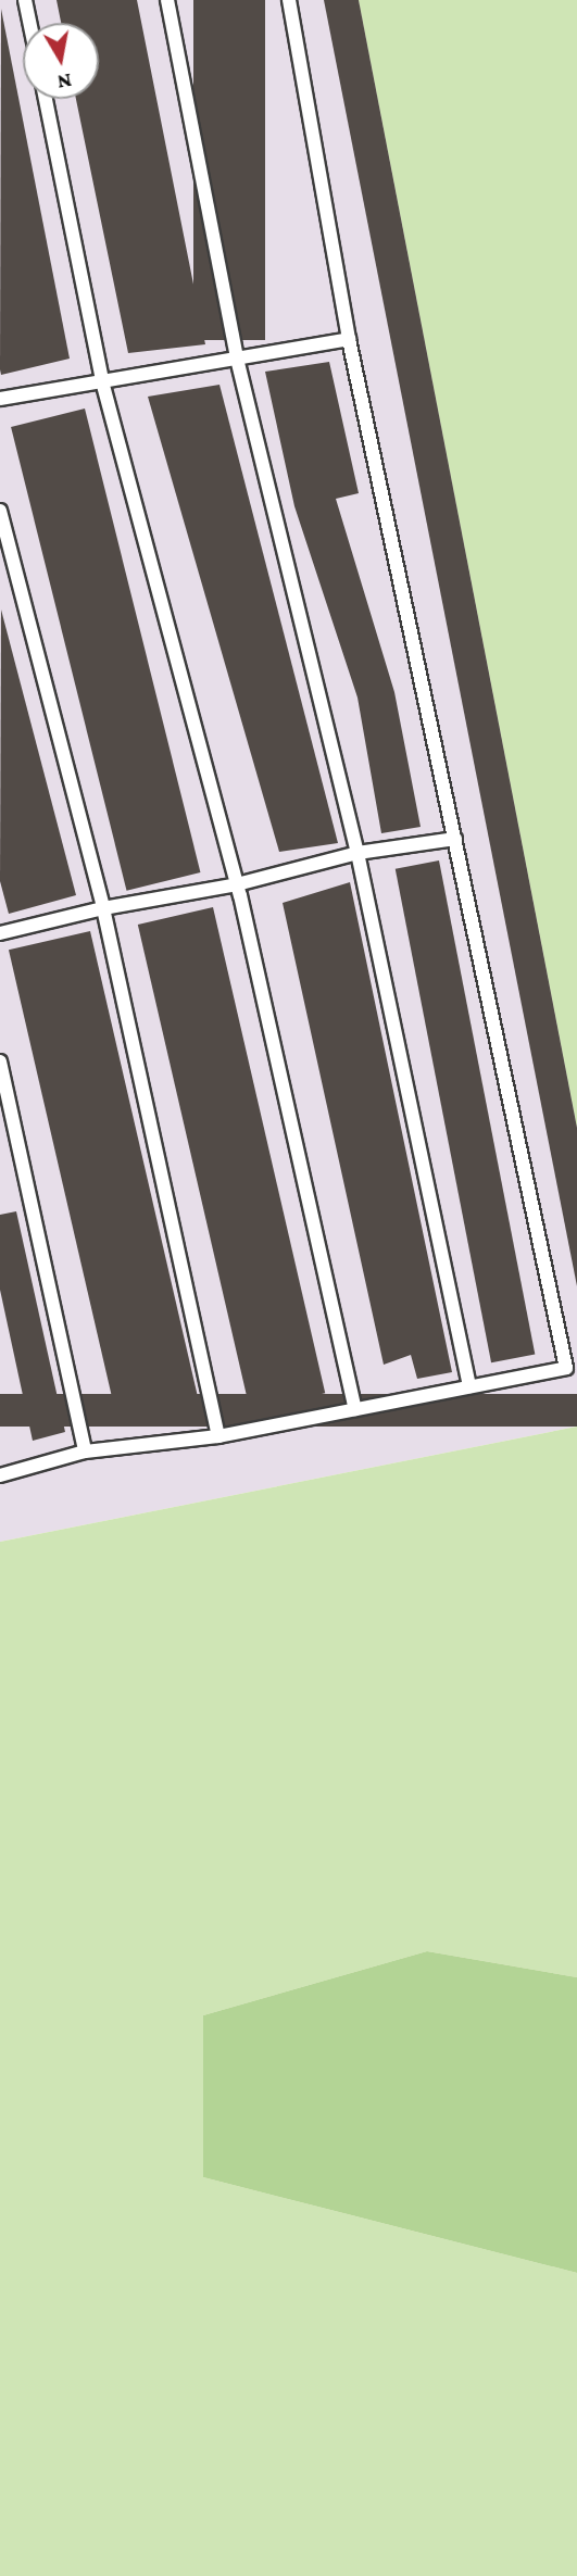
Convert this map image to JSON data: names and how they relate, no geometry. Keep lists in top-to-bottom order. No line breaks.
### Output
{"north":"bottom"}
